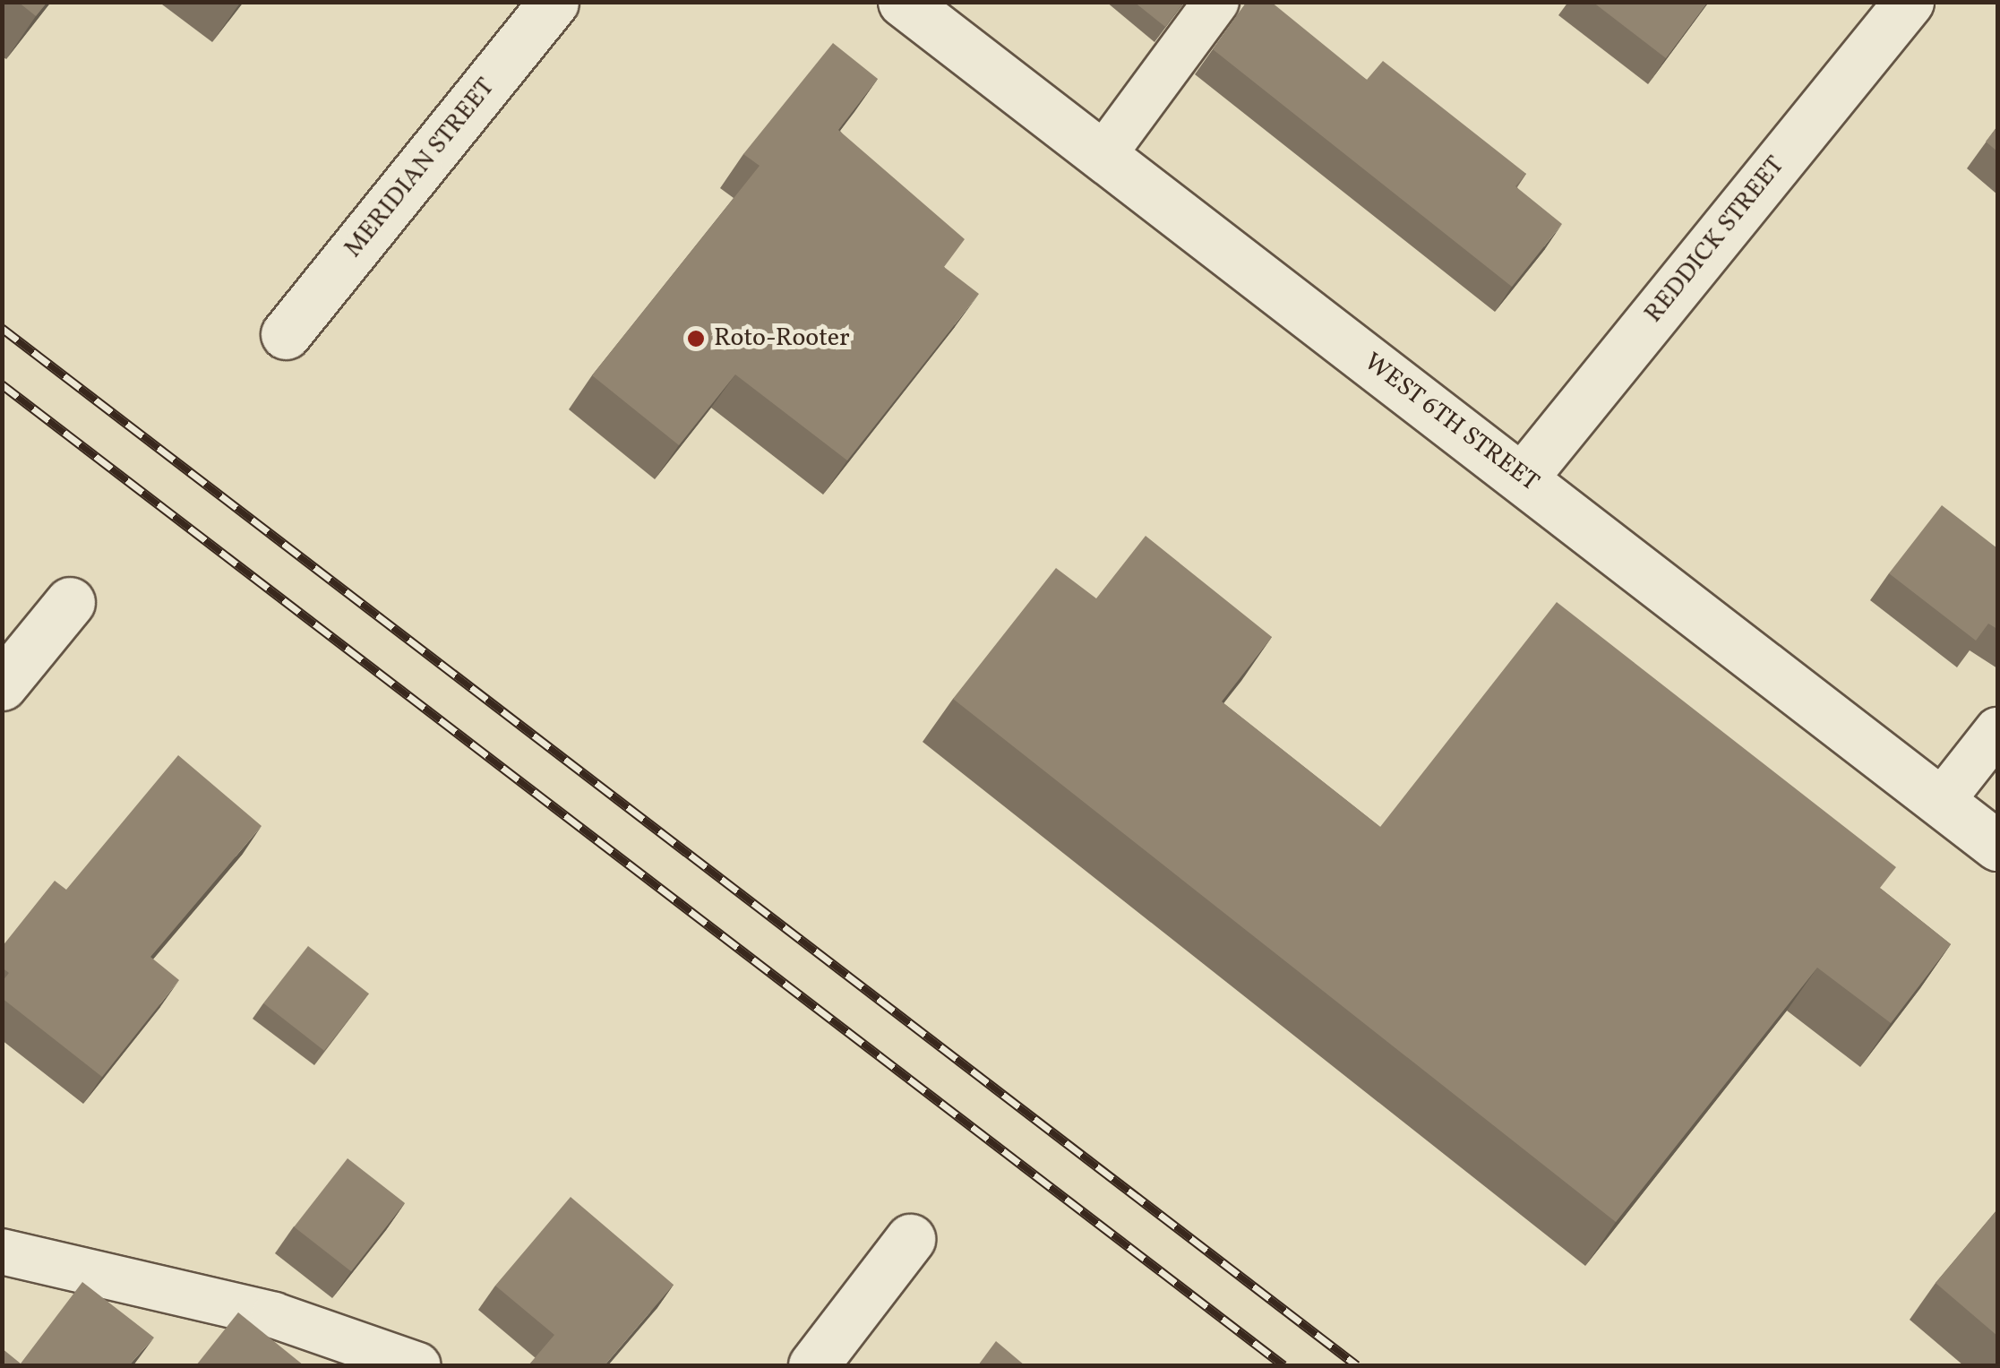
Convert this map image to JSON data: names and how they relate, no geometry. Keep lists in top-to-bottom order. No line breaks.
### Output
{"streets":{"street":["MERIDIAN STREET","REDDICK STREET","WEST 6TH STREET"]},"crossings":[["REDDICK STREET","WEST 6TH STREET"]],"places":["Roto-Rooter"]}
